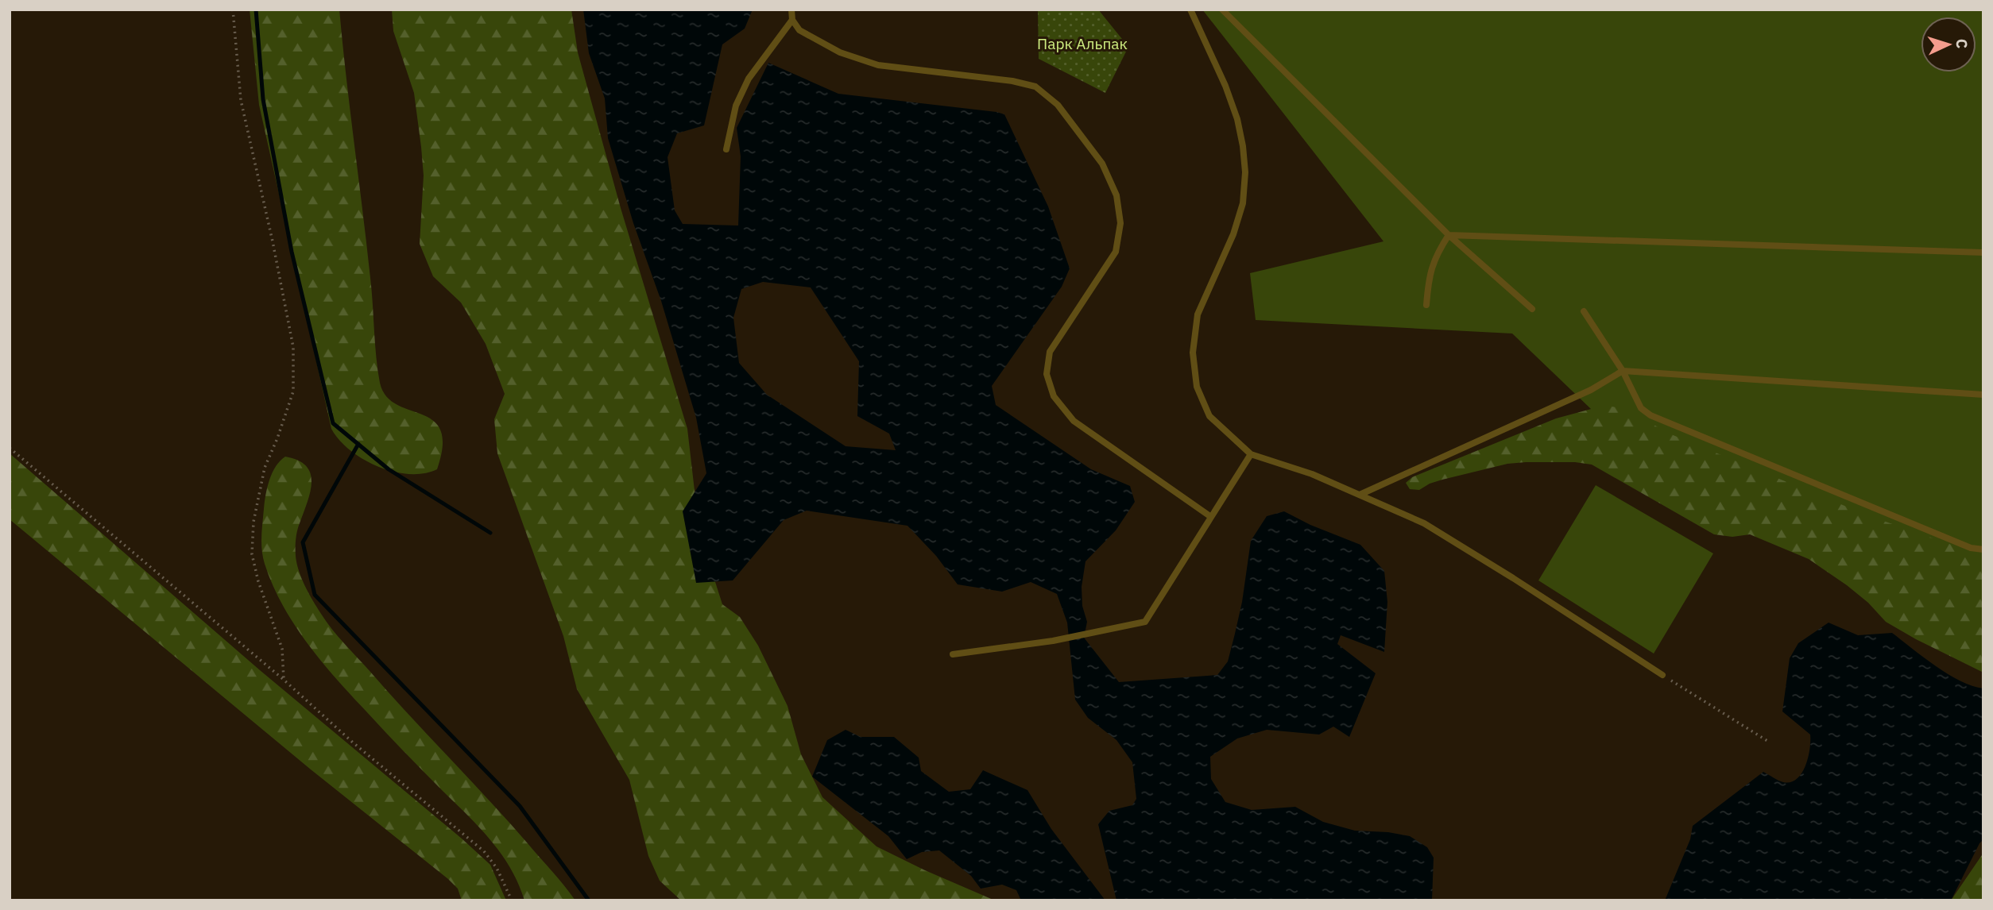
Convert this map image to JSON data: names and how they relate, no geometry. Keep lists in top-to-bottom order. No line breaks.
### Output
{"parks":["Парк Альпак"],"north":"right"}
